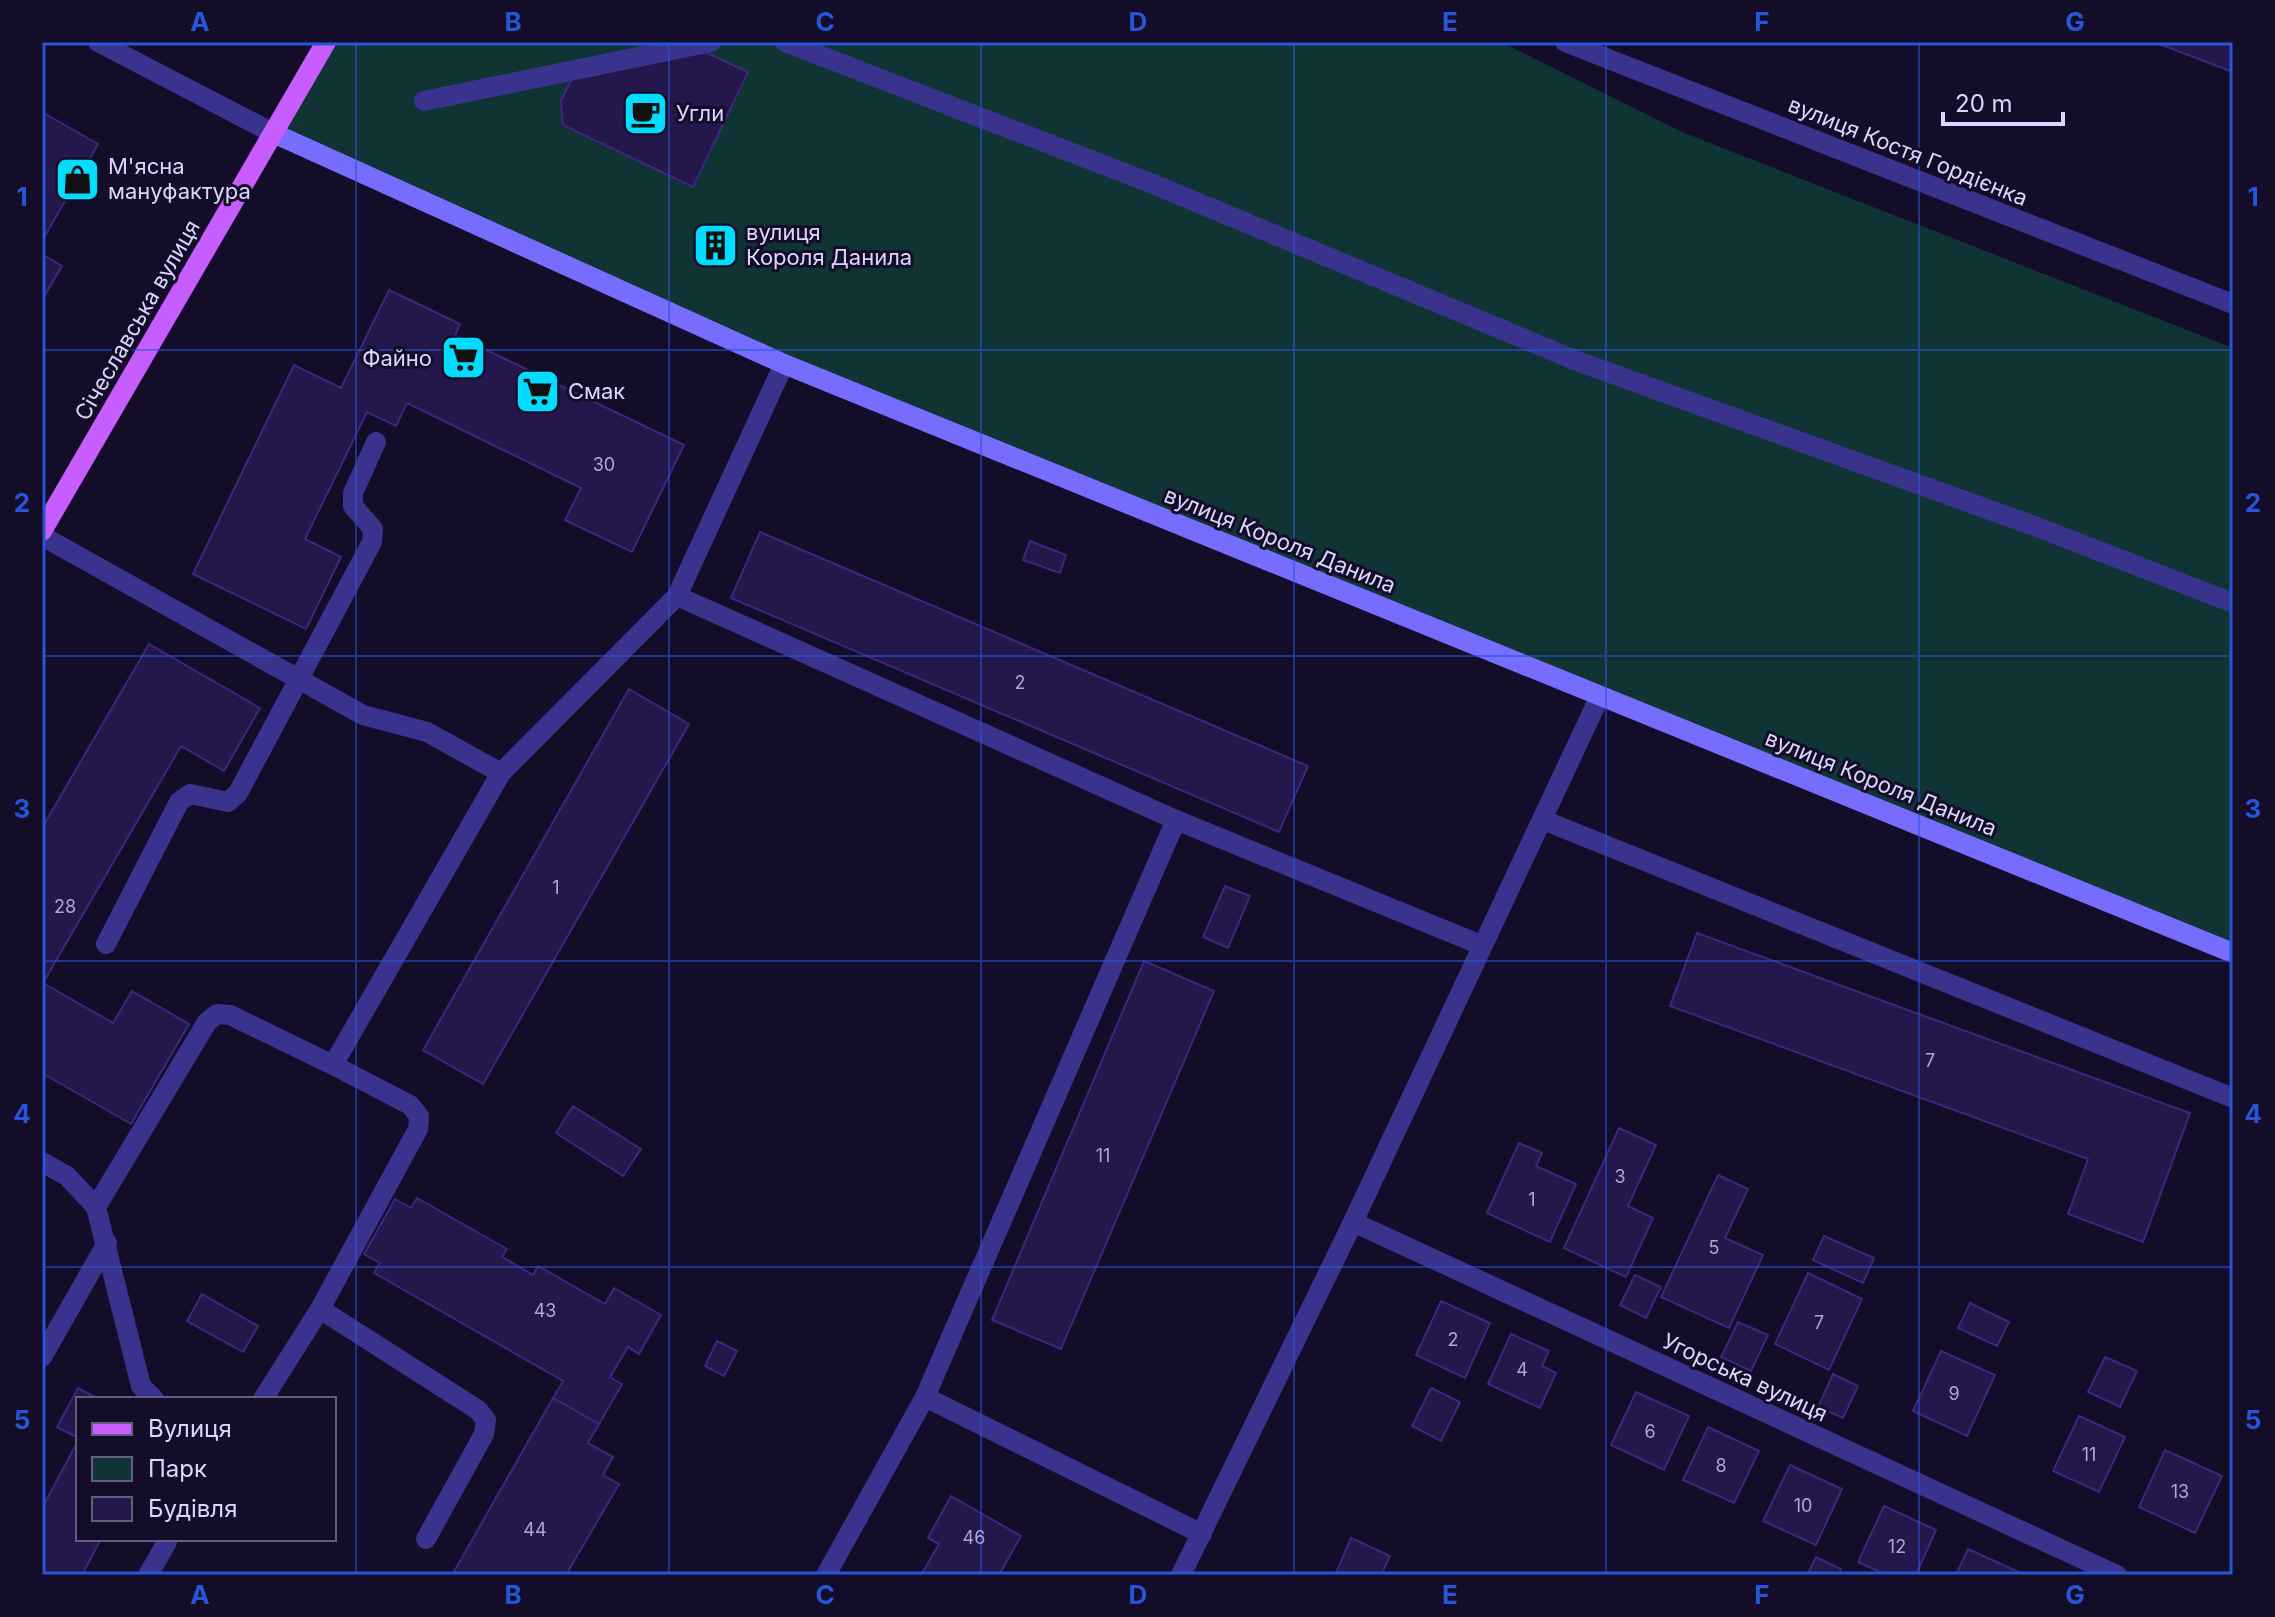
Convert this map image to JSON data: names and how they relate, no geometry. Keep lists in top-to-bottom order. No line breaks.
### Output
{"streets":{"main road":["Січеславська вулиця","вулиця Короля Данила"],"street":["вулиця Костя Гордієнка","Угорська вулиця"]},"crossings":[["Січеславська вулиця","вулиця Короля Данила"]],"places":{"cafe":["Угли"],"shop":["М'ясна мануфактура"],"building":["вулиця Короля Данила"],"supermarket":["Файно","Смак"]},"house_numbers":["30","2","1","28","7","11","3","1","5","43","7","2","4","9","6","11","8","13","10","44","46","12"],"legend":["Вулиця","Парк","Будівля"],"scale_bar":"20 m","grid":{"columns":["A","B","C","D","E","F","G"],"rows":["1","2","3","4","5"]}}
